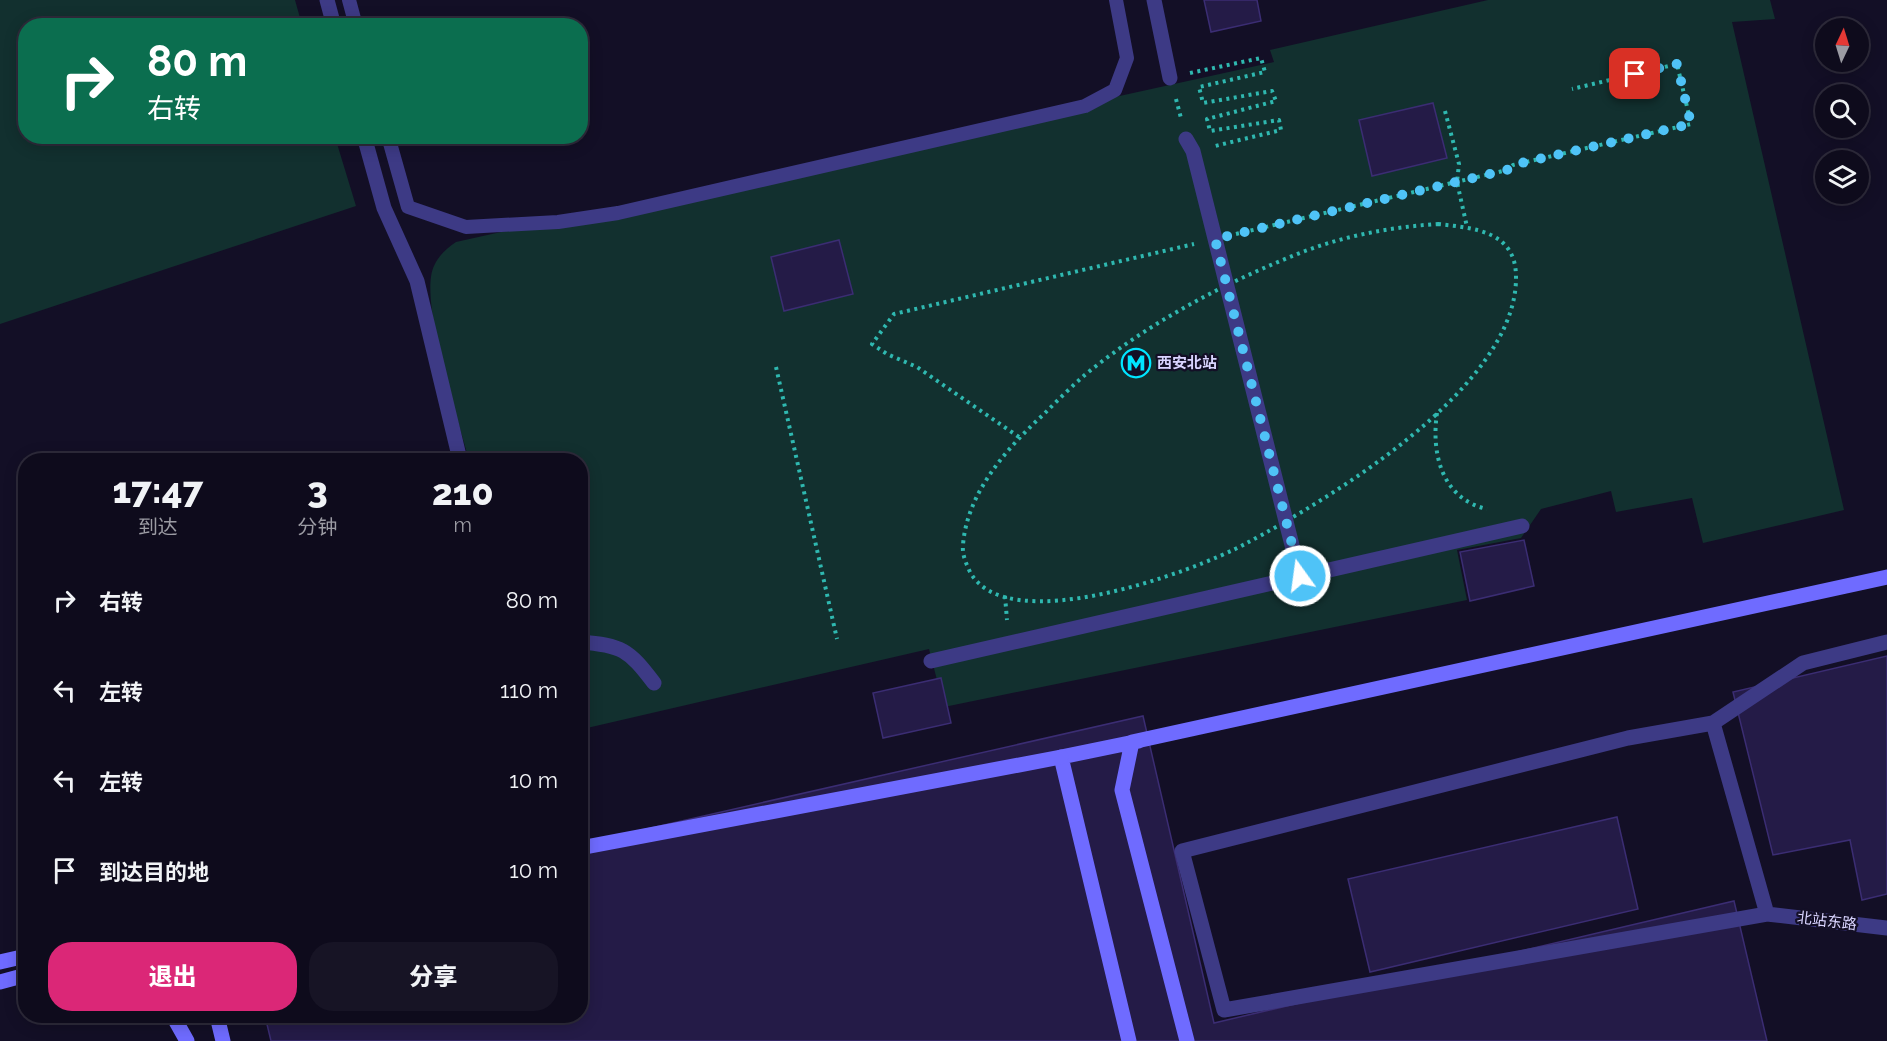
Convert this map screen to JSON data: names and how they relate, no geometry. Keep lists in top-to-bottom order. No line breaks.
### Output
{"streets":{"street":["北站东路"]},"places":{"metro station":["西安北站"]},"north":"top","page":{"turn":["80 m","右转"],"eta":["17:47","到达","3","分钟","210","m"],"list":[{"name":"右转","value":"80 m"},{"name":"左转","value":"110 m"},{"name":"左转","value":"10 m"},{"name":"到达目的地","value":"10 m"}],"buttons":["退出","分享"]}}
